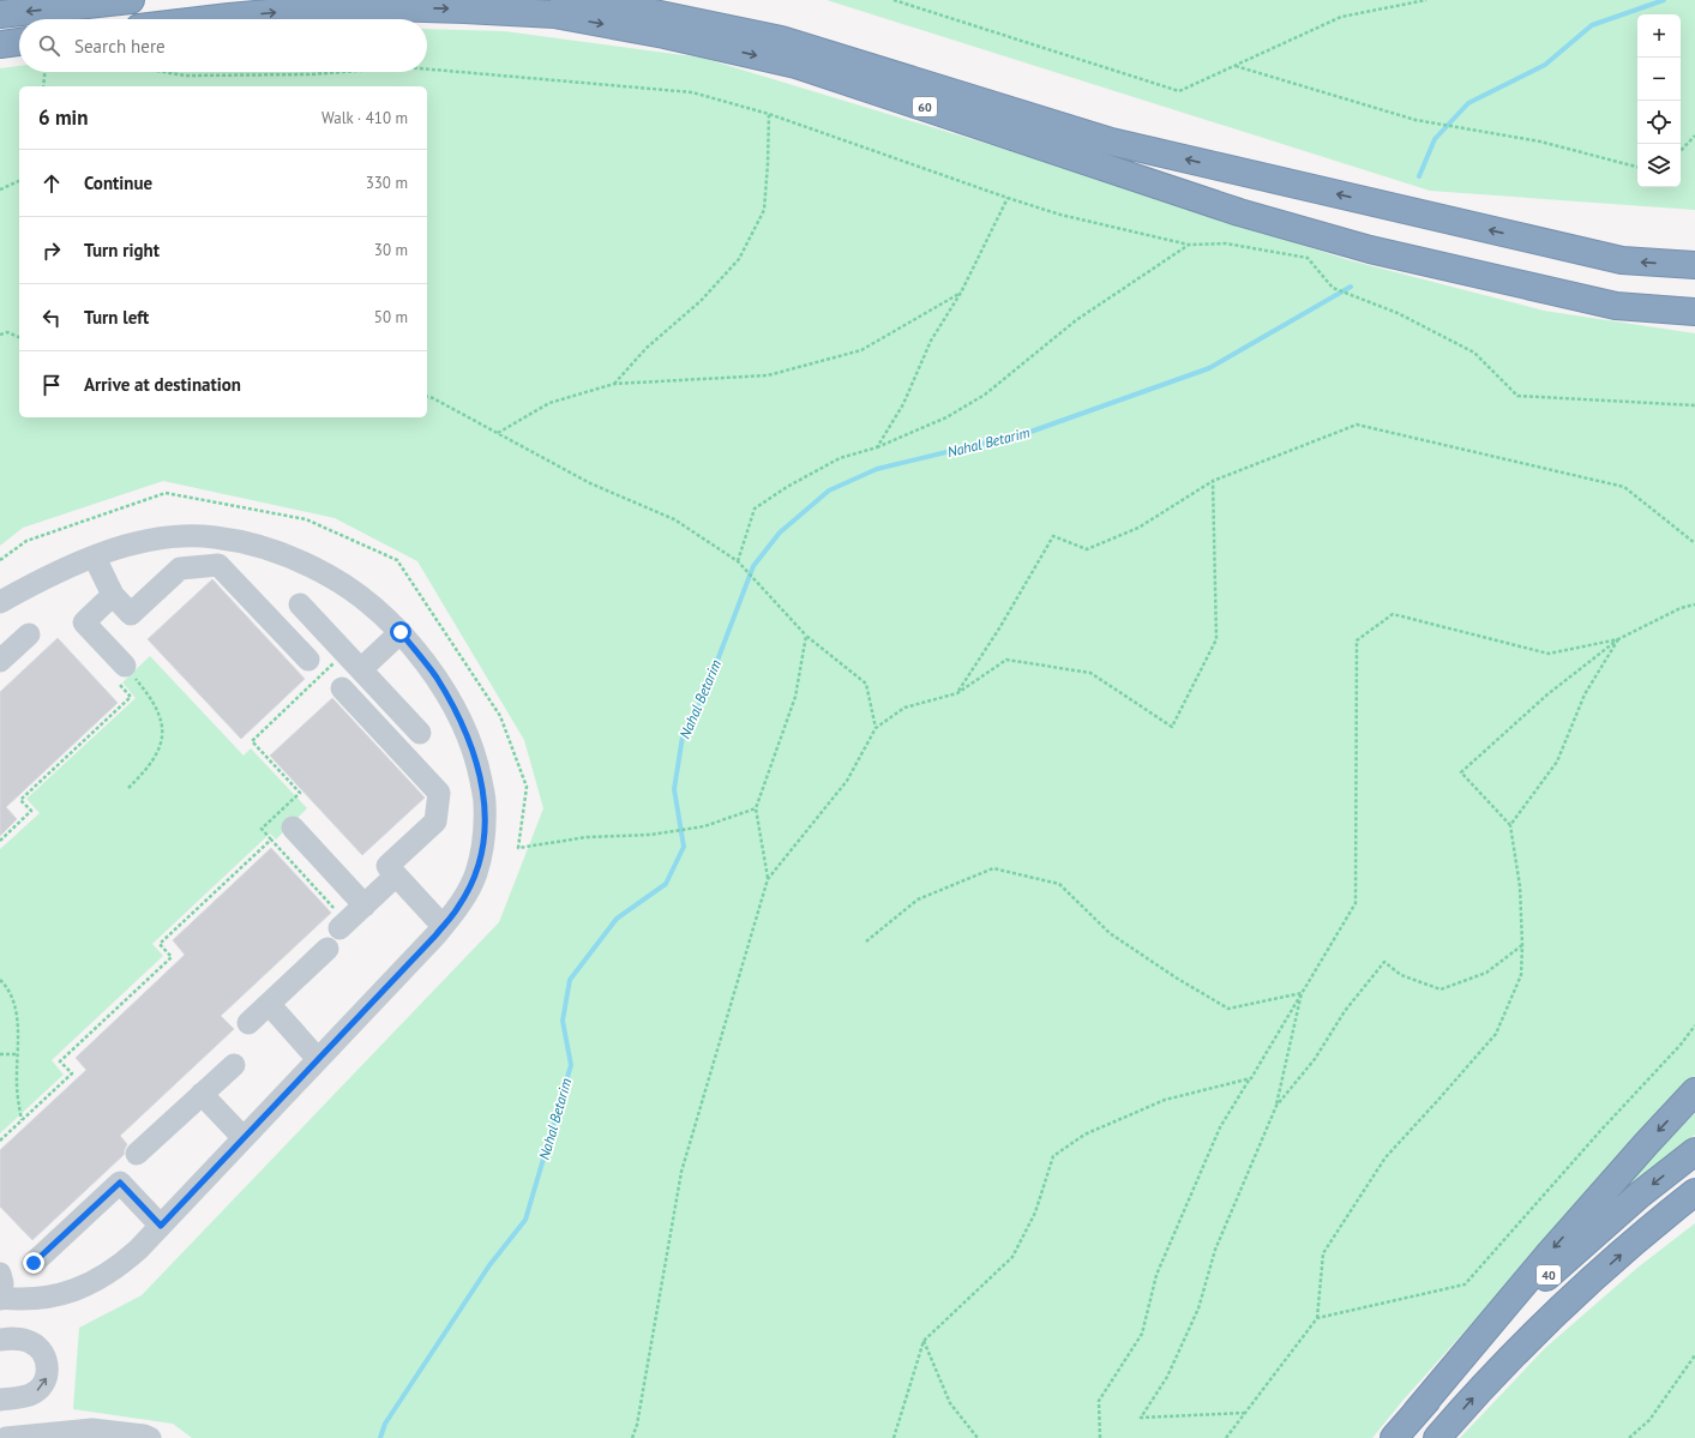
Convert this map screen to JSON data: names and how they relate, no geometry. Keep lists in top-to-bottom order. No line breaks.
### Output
{"streets":{"highway":["60","40"]},"water":["Nahal Betarim"],"page":{"map_buttons":["+","−"],"search":"Search here","heading":["6 min","Walk · 410 m"],"list":[["Continue","330 m"],["Turn right","30 m"],["Turn left","50 m"],"Arrive at destination"]}}
